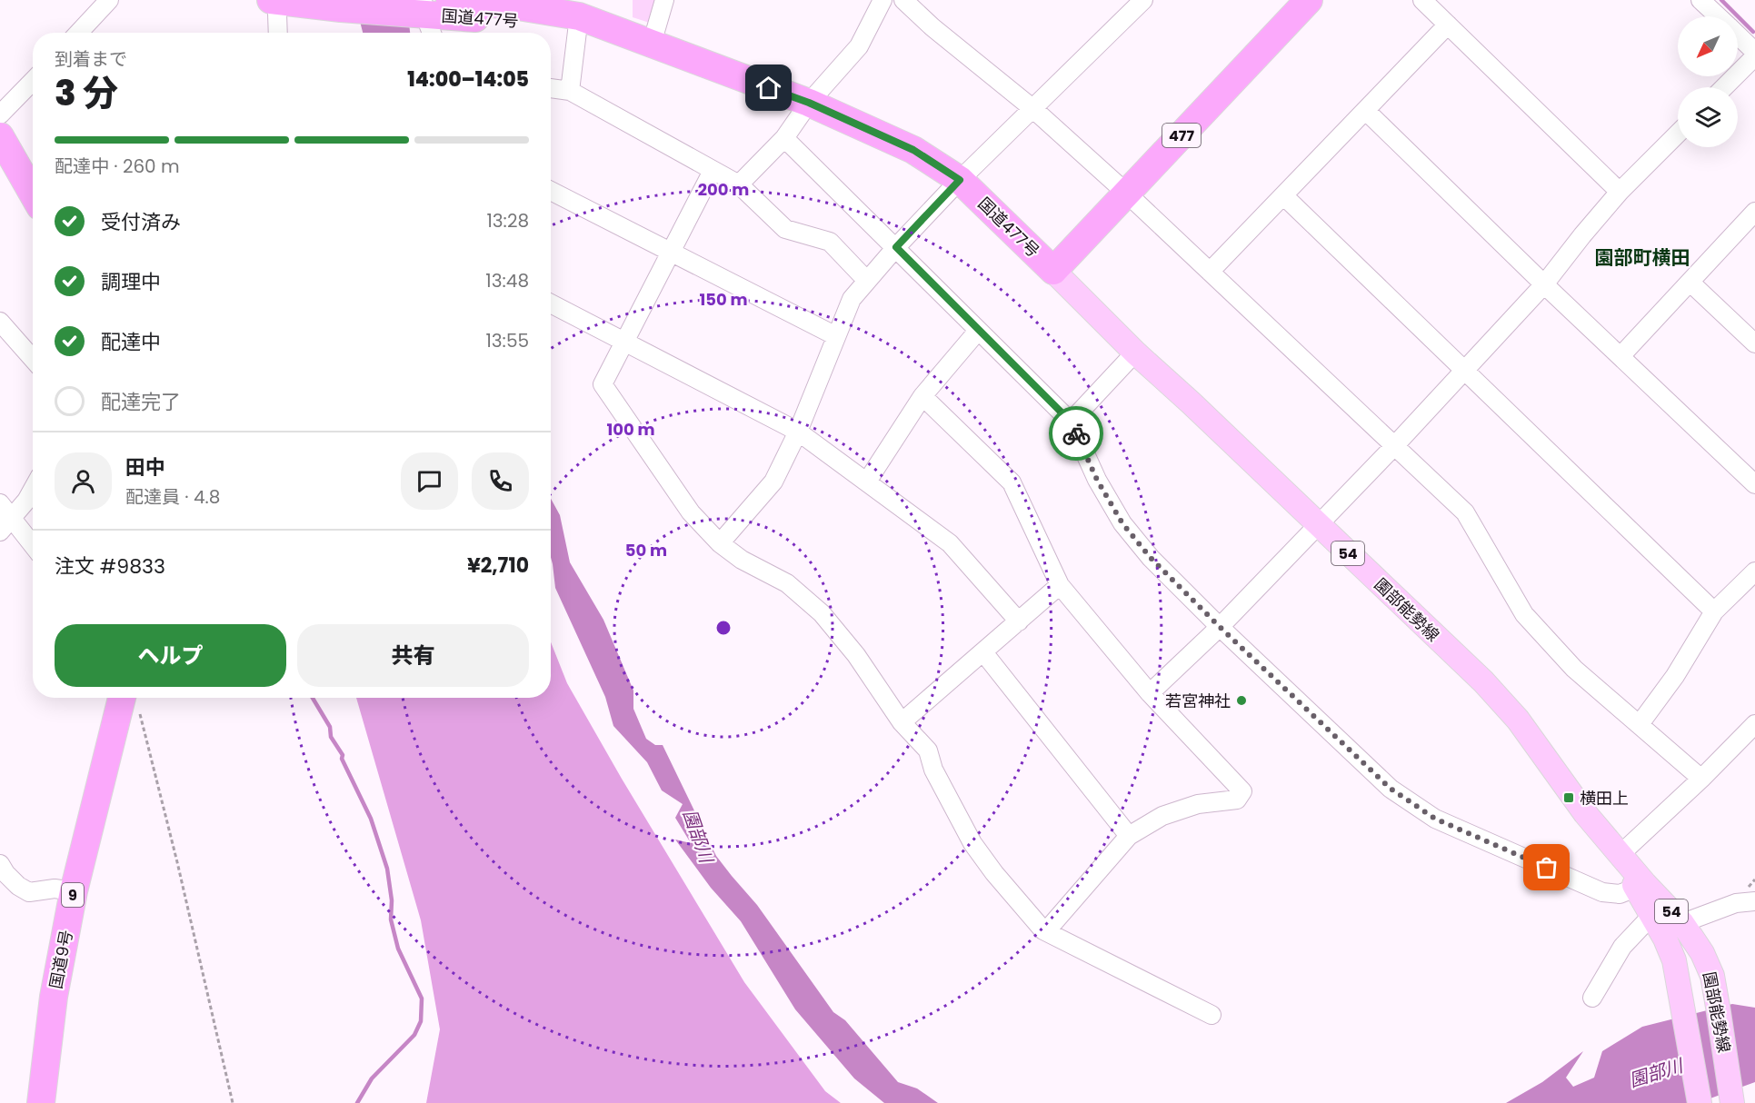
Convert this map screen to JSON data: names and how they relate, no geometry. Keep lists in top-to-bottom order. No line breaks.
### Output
{"streets":{"highway":["国道477号","477","9","国道9号"],"main road":["54","園部能勢線"]},"crossings":[["国道477号","園部能勢線"]],"districts":["園部町横田"],"water":["園部川"],"places":{"other":["若宮神社"],"transit":["横田上"]},"north":"bottom left","page":{"heading":["3 分","到着まで","14:00–14:05"],"panel":["田中","配達員 · 4.8","注文 #9833","¥2,710"],"bar":"配達中 · 260 m","list":[["受付済み","13:28"],["調理中","13:48"],["配達中","13:55"],"配達完了"],"buttons":["ヘルプ","共有"]},"rings":["200 m","150 m","100 m","50 m"]}
